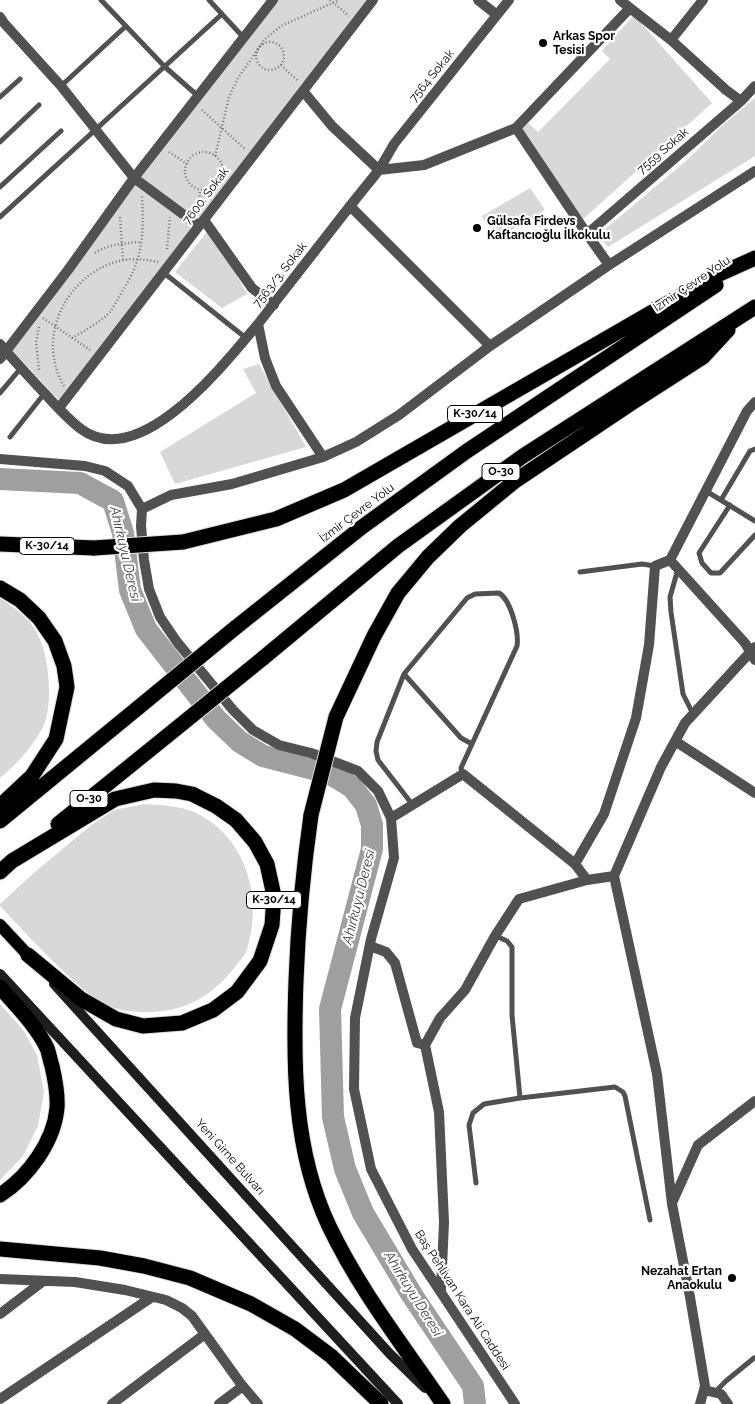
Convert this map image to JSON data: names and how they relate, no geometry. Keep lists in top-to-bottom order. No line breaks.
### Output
{"streets":{"highway":["İzmir Çevre Yolu","K-30/14","O-30"],"main road":["Yeni Girne Bulvarı"],"street":["7564 Sokak","7559 Sokak","7600. Sokak","7563/3. Sokak","Baş Pehlivan Kara Ali Caddesi"]},"crossings":[["7564 Sokak","7563/3. Sokak"],["İzmir Çevre Yolu","K-30/14"],["K-30/14","O-30"],["K-30/14","Yeni Girne Bulvarı"]],"water":["Ahırkuyu Deresi"],"places":["Arkas Spor Tesisi","Gülsafa Firdevs Kaftancıoğlu İlkokulu","Nezahat Ertan Anaokulu"]}
